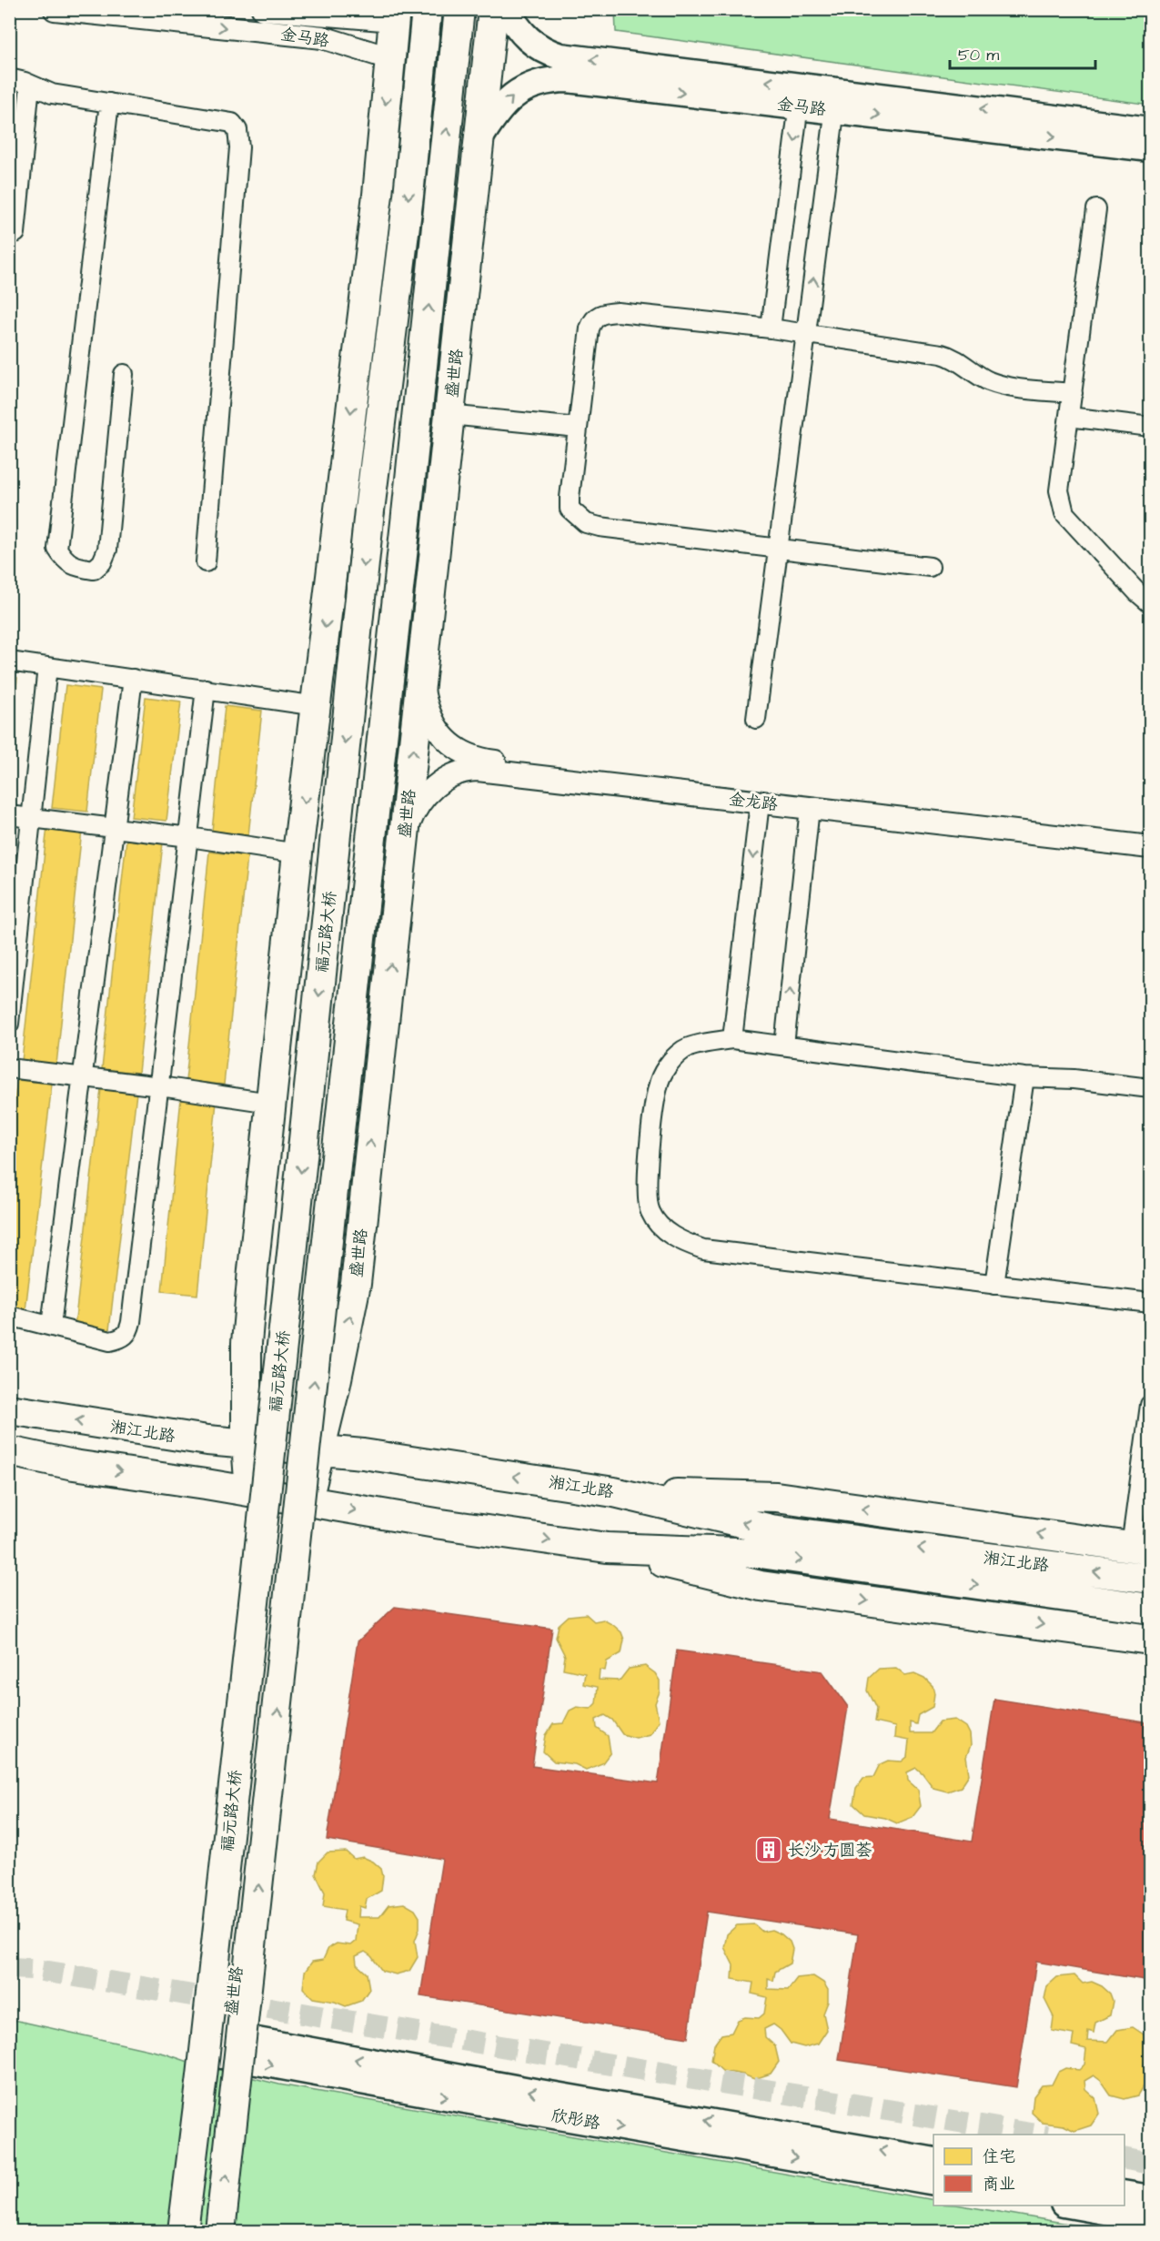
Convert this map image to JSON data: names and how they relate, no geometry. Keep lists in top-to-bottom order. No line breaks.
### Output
{"streets":{"main road":["金马路","盛世路","福元路大桥","湘江北路","欣彤路"],"street":["金龙路"]},"crossings":[["金马路","盛世路"],["盛世路","金龙路"],["盛世路","湘江北路"],["盛世路","欣彤路"]],"places":{"building":["长沙·方圆荟"]},"legend":["住宅","商业"],"scale_bar":"50 m"}
